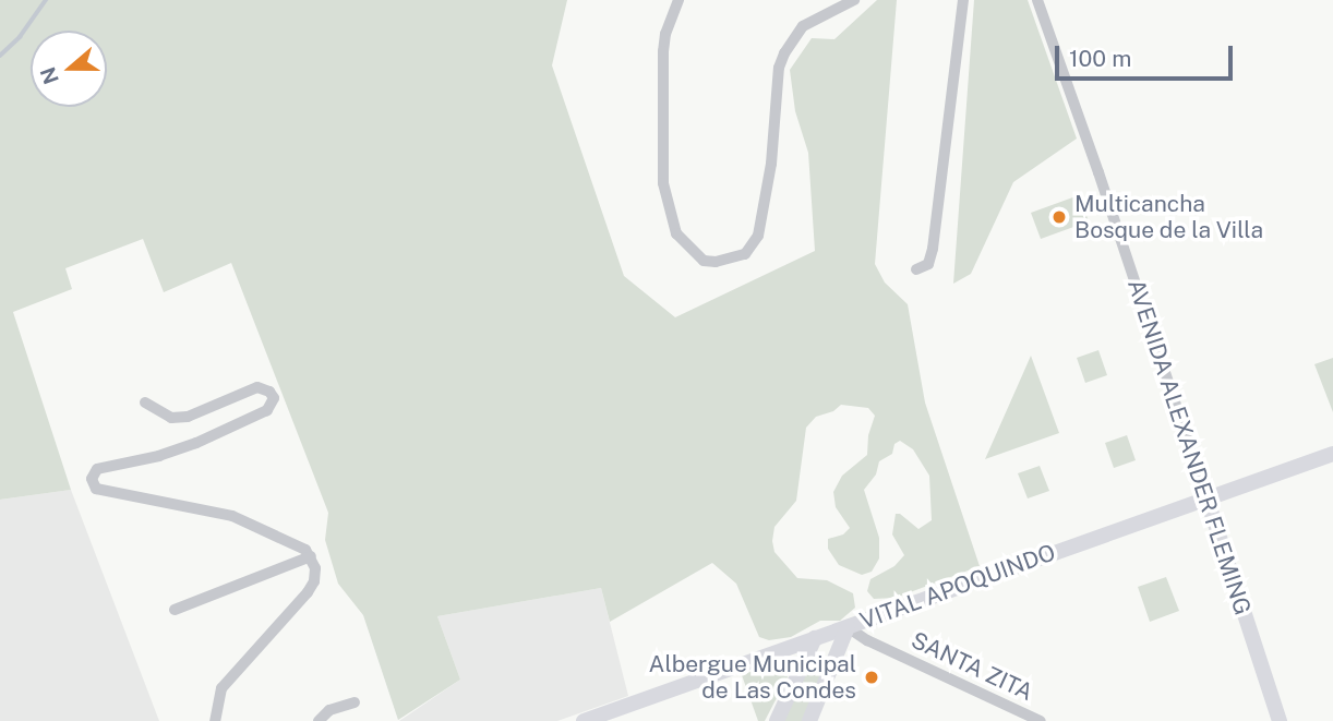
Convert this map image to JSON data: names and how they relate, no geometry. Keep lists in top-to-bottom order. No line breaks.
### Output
{"streets":{"street":["AVENIDA ALEXANDER FLEMING","VITAL APOQUINDO","SANTA ZITA"]},"crossings":[["AVENIDA ALEXANDER FLEMING","VITAL APOQUINDO"],["VITAL APOQUINDO","SANTA ZITA"]],"places":["Multicancha Bosque de la Villa","Albergue Municipal de Las Condes"],"scale_bar":"100 m","north":"left"}
